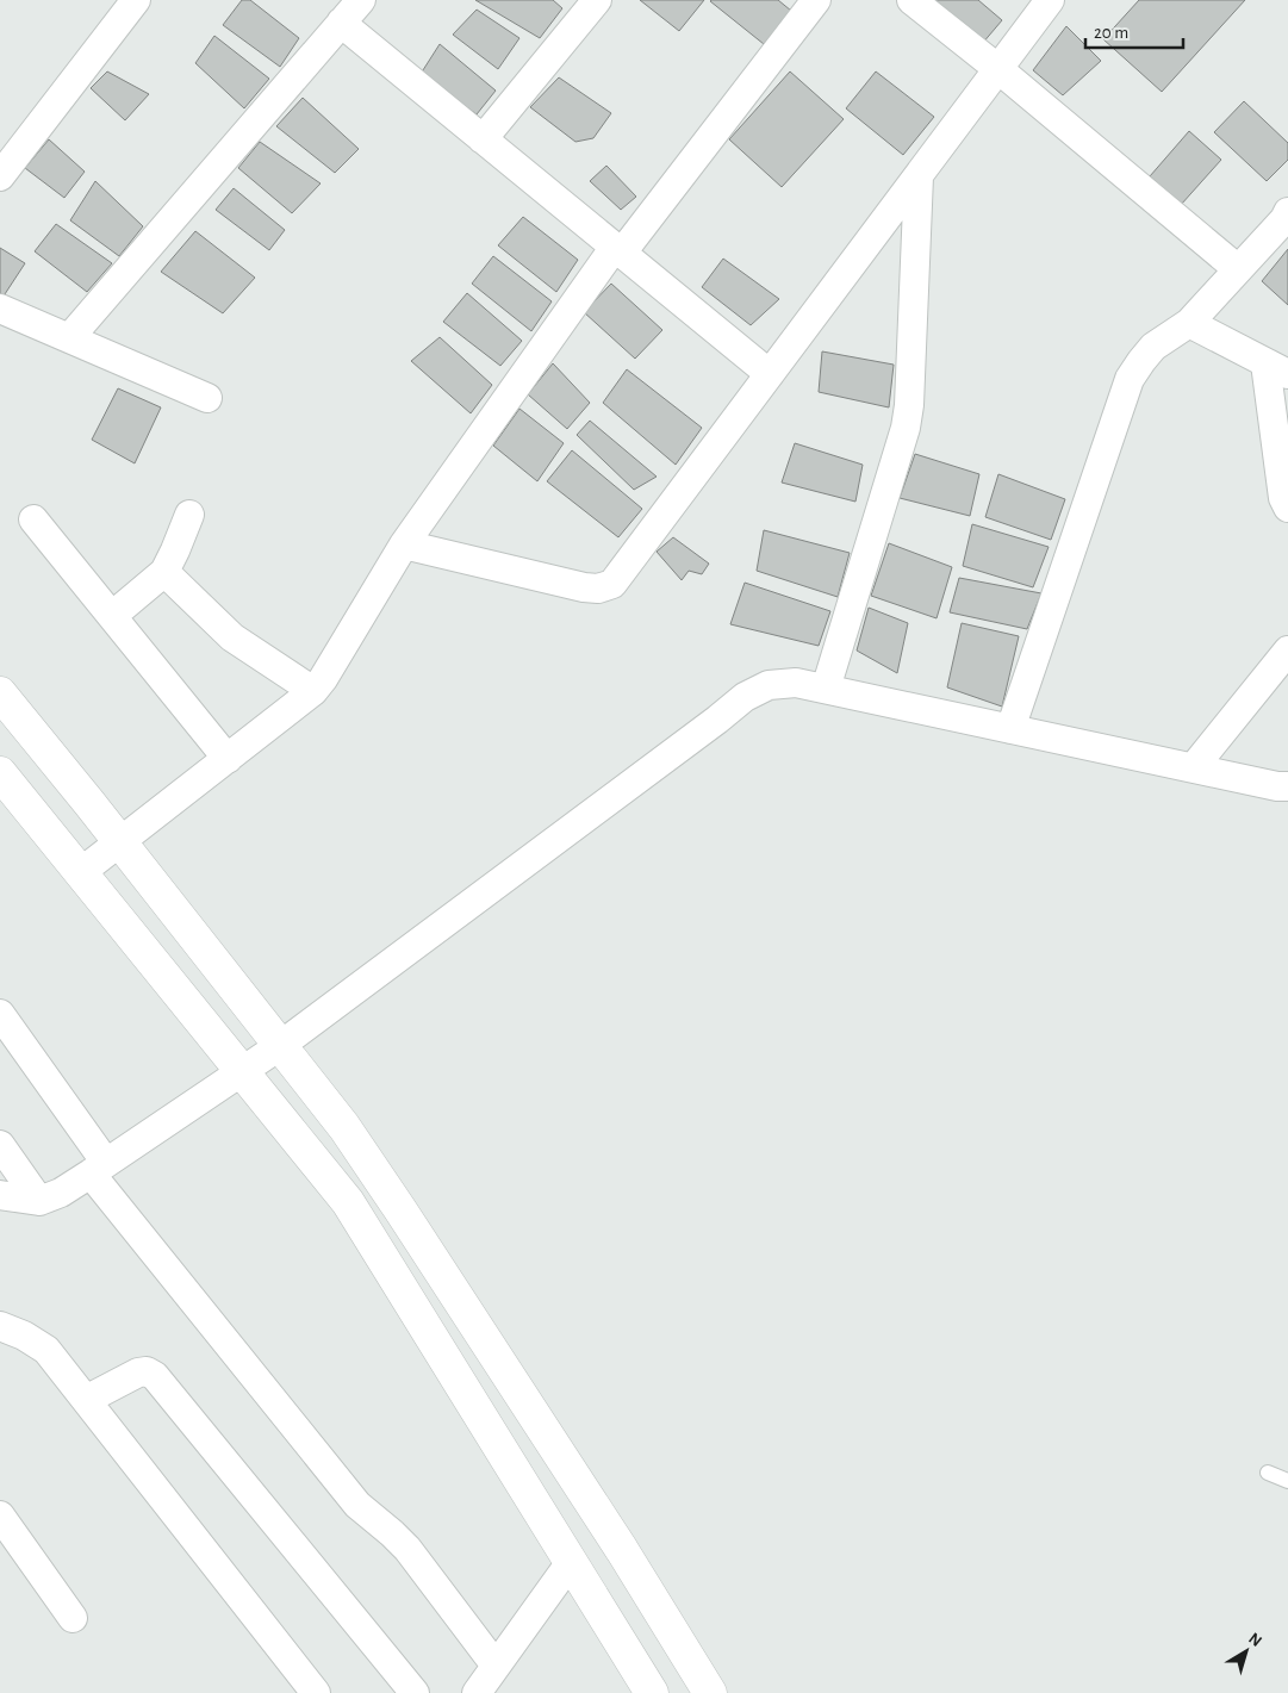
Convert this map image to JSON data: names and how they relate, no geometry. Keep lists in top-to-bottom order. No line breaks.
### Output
{"scale_bar":"20 m","north":"top right"}
